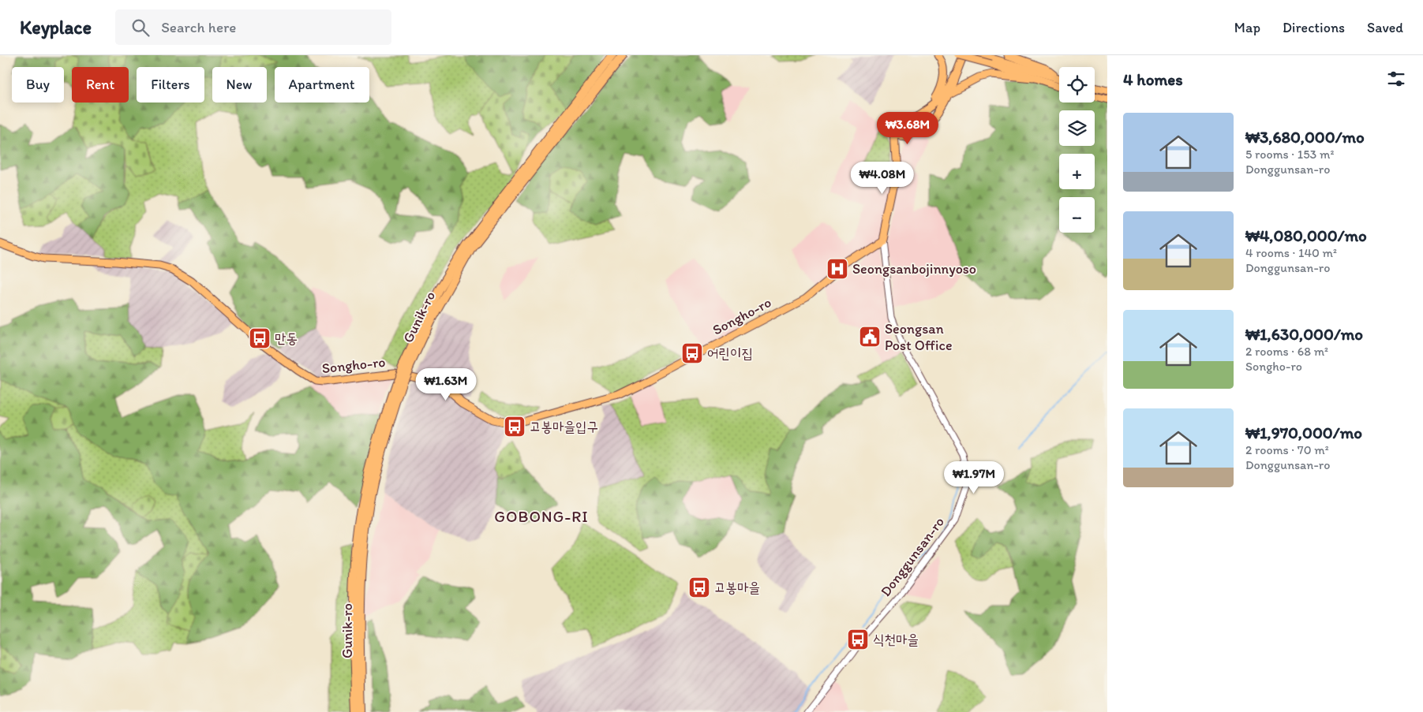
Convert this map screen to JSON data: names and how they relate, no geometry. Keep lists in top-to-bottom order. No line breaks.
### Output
{"streets":{"highway":["Gunik-ro"],"main road":["Songho-ro","Donggunsan-ro"]},"crossings":[["Songho-ro","Donggunsan-ro"]],"districts":["GOBONG-RI"],"places":{"hospital":["Seongsanbojinnyoso"],"public building":["Seongsan Post Office"],"bus stop":["만동","어린이집","고봉마을입구","고봉마을","식천마을"]},"page":{"header":"Keyplace","search":"Search here","nav":["Map","Directions","Saved"],"heading":"4 homes","map_buttons":["+","−"],"chip":["Buy","Rent","Filters","New","Apartment"],"list":[{"name":"₩3,680,000/mo","note":"5 rooms · 153 m² · Donggunsan-ro"},{"name":"₩4,080,000/mo","note":"4 rooms · 140 m² · Donggunsan-ro"},{"name":"₩1,630,000/mo","note":"2 rooms · 68 m² · Songho-ro"},{"name":"₩1,970,000/mo","note":"2 rooms · 70 m² · Donggunsan-ro"}],"price":["₩3.68M","₩4.08M","₩1.63M","₩1.97M"]}}
